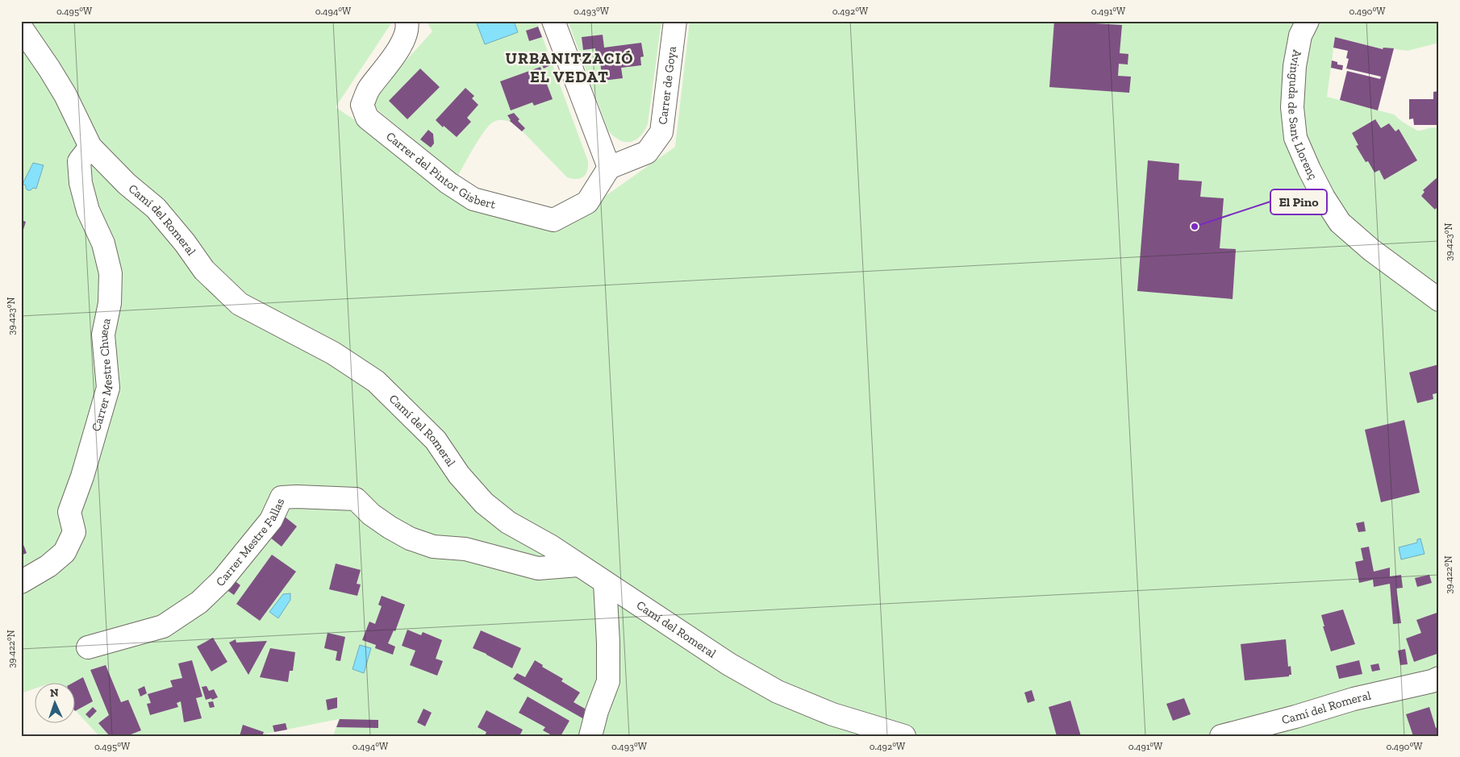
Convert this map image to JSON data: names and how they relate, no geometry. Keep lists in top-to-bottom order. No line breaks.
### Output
{"streets":{"street":["Carrer de Goya","Avinguda de Sant Llorenç","Carrer del Pintor Gisbert","Camí del Romeral","Carrer Mestre Chueca","Carrer Mestre Fallas"]},"crossings":[["Carrer de Goya","Carrer del Pintor Gisbert"],["Camí del Romeral","Carrer Mestre Chueca"],["Camí del Romeral","Carrer Mestre Fallas"]],"districts":["URBANITZACIÓ EL VEDAT"],"places":["El Pino"],"north":"top","coordinates":["0.495°W","0.494°W","0.493°W","0.492°W","0.491°W","0.490°W","39.423°N","39.422°N"]}
